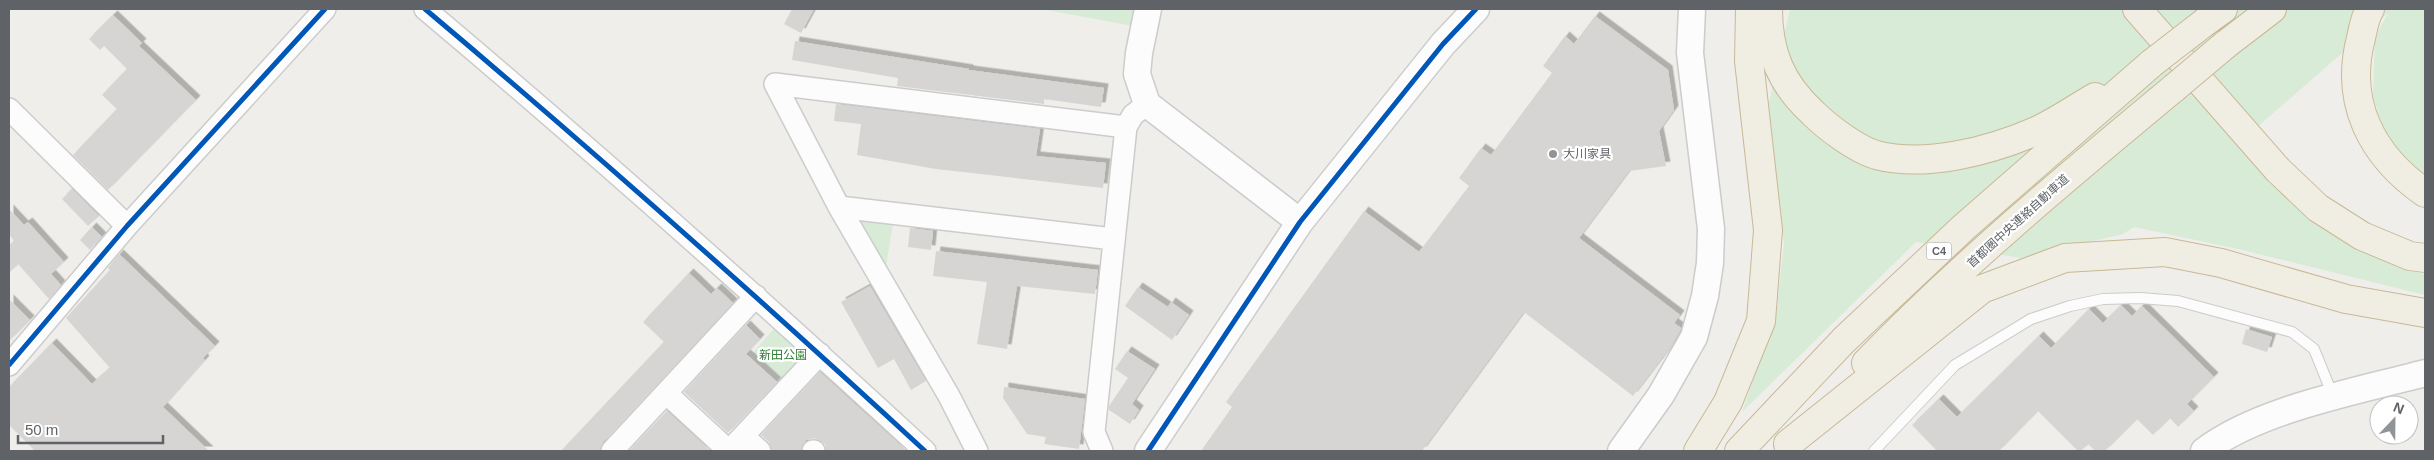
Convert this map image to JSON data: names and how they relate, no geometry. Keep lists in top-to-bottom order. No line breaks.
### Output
{"streets":{"highway":["首都圏中央連絡自動車道","C4"]},"parks":["新田公園"],"places":["大川家具"],"scale_bar":"50 m","north":"top"}
